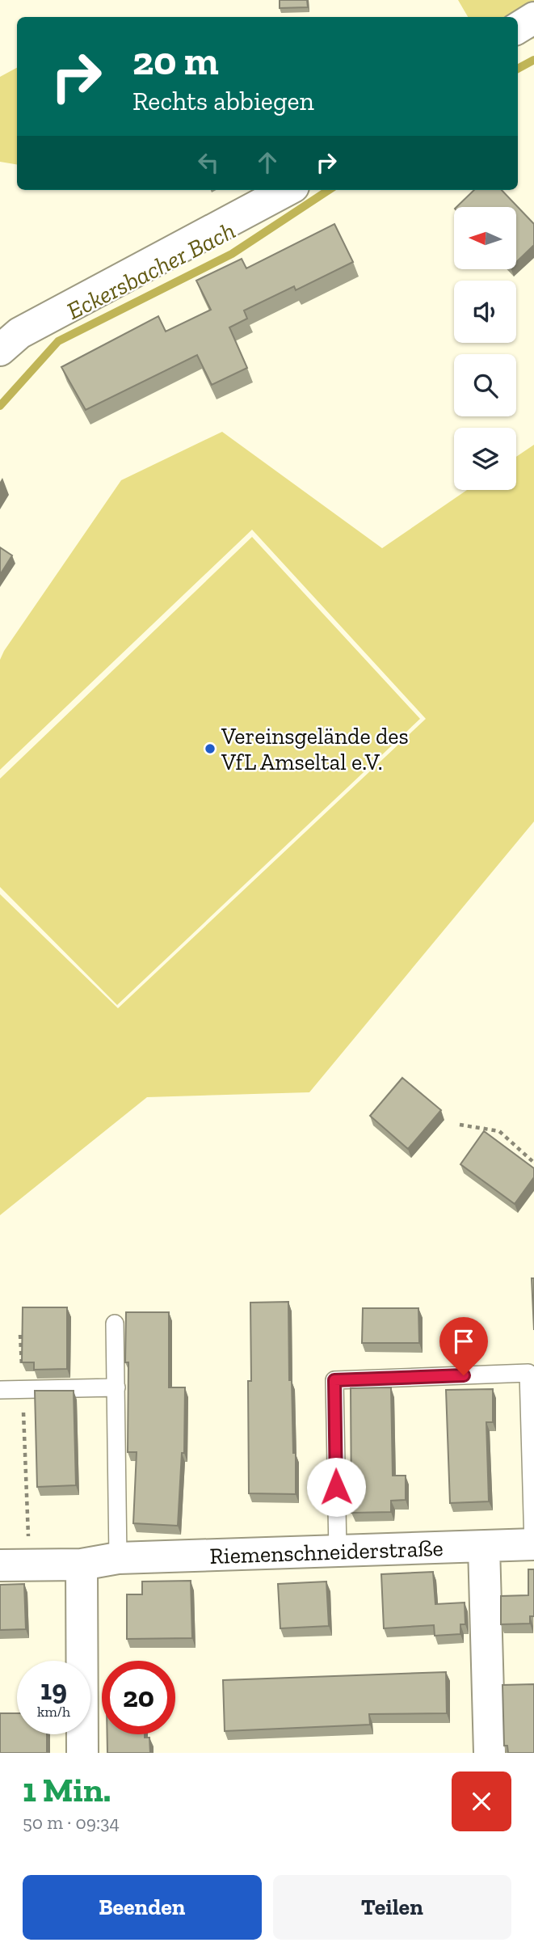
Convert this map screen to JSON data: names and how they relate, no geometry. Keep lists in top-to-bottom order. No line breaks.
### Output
{"streets":{"street":["Riemenschneiderstraße"]},"water":["Eckersbacher Bach"],"places":["Vereinsgelände des VfL Amseltal e.V."],"north":"left","page":{"turn":["20 m","Rechts abbiegen"],"speed":"19 km/h","limit":"20","heading":["1 Min.","50 m · 09:34"],"buttons":["Beenden","Teilen"]}}
